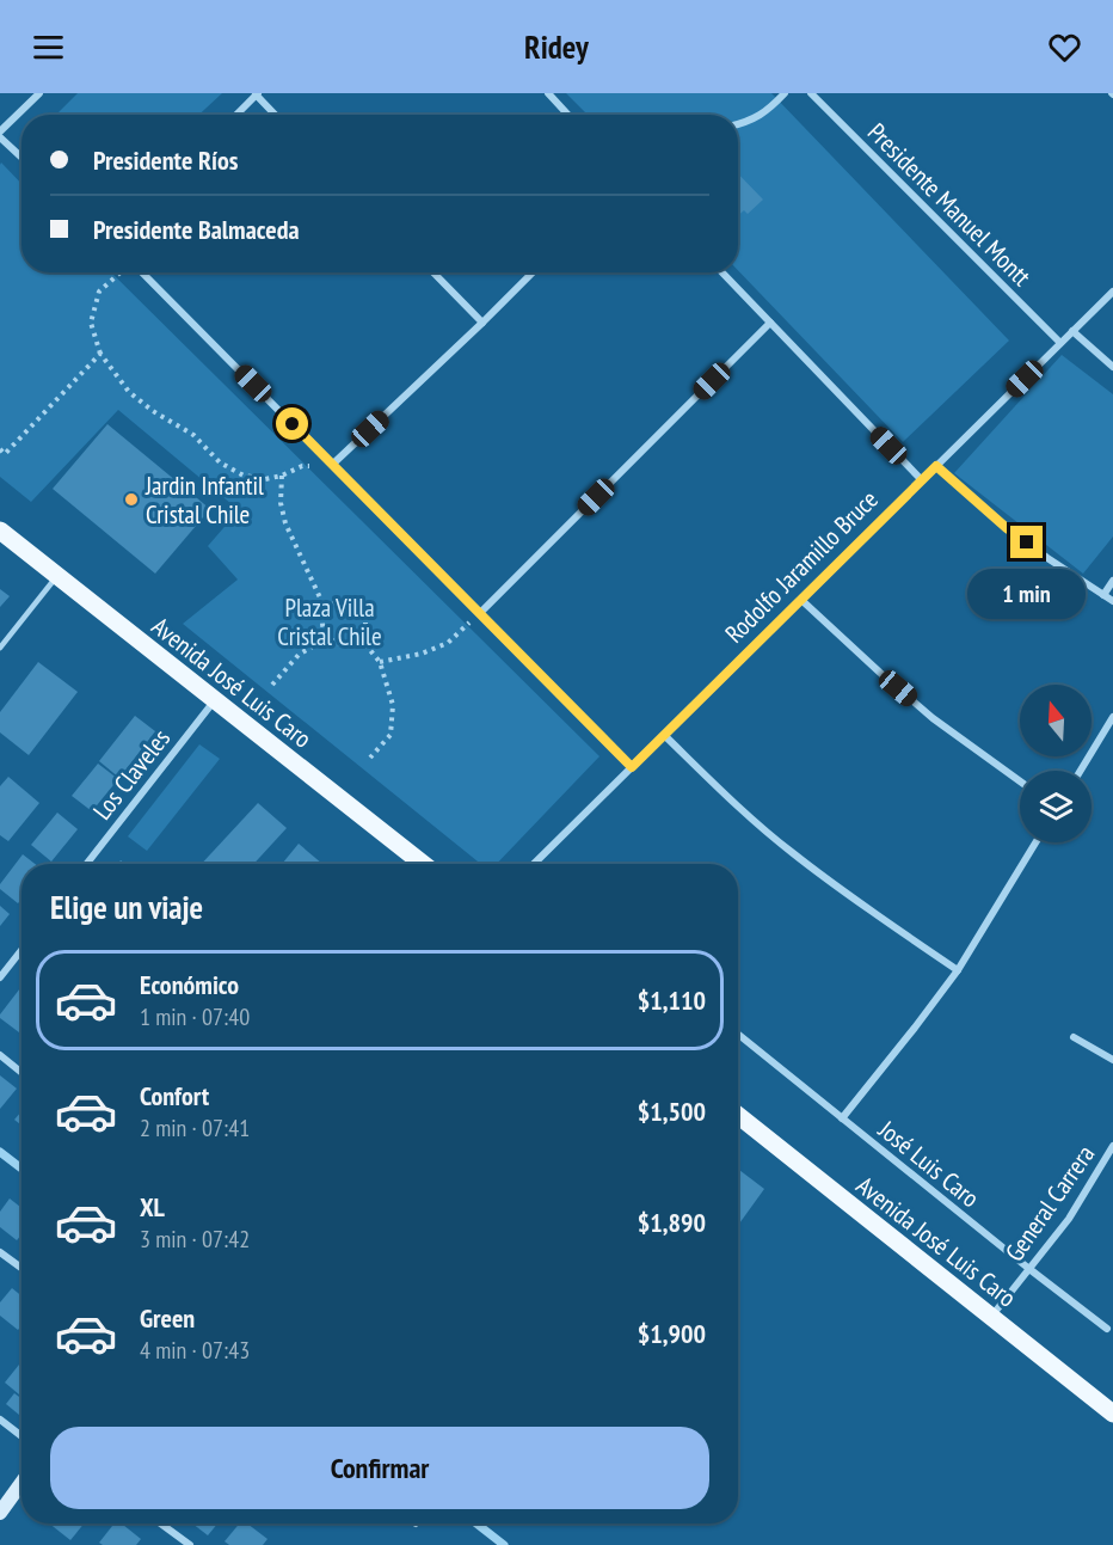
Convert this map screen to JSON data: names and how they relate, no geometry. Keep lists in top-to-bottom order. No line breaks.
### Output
{"streets":{"main road":["Avenida José Luis Caro"],"street":["Presidente Manuel Montt","Rodolfo Jaramillo Bruce","Los Claveles","José Luis Caro","General Carrera"]},"crossings":[["Presidente Manuel Montt","Rodolfo Jaramillo Bruce"],["Avenida José Luis Caro","Los Claveles"],["Avenida José Luis Caro","General Carrera"],["José Luis Caro","General Carrera"]],"parks":["Plaza Villa Cristal Chile"],"places":["Jardin Infantil Cristal Chile"],"north":"top","page":{"header":"Ridey","banner":["Presidente Ríos","Presidente Balmaceda"],"bubble":"1 min","heading":"Elige un viaje","list":[{"name":"Económico","note":"1 min · 07:40","value":"$1,110"},{"name":"Confort","note":"2 min · 07:41","value":"$1,500"},{"name":"XL","note":"3 min · 07:42","value":"$1,890"},{"name":"Green","note":"4 min · 07:43","value":"$1,900"}],"buttons":"Confirmar"}}
